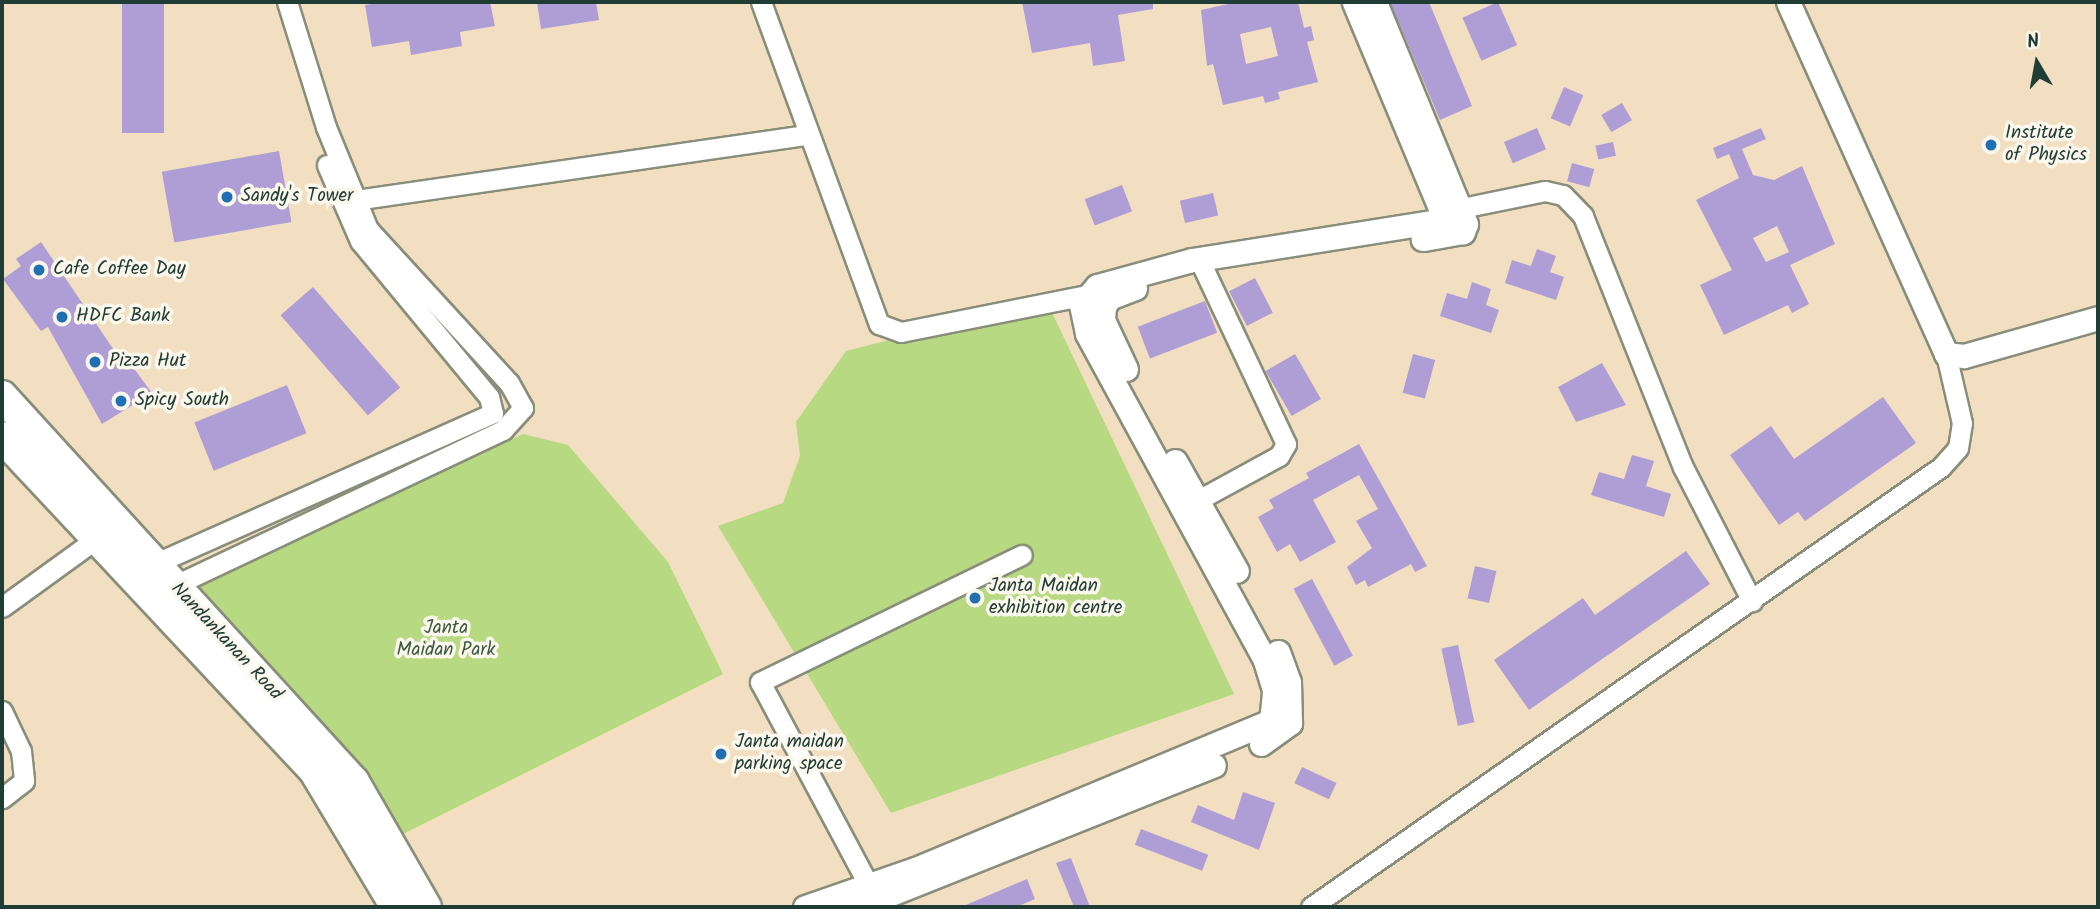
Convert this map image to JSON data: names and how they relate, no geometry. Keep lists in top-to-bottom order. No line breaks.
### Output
{"streets":{"main road":["Nandankanan Road"]},"parks":["Janta Maidan Park"],"places":["Institute of Physics","Sandy's Tower","Cafe Coffee Day","HDFC Bank","Pizza Hut","Spicy South","Janta Maidan exhibition centre","Janta maidan parking space"],"north":"top"}
